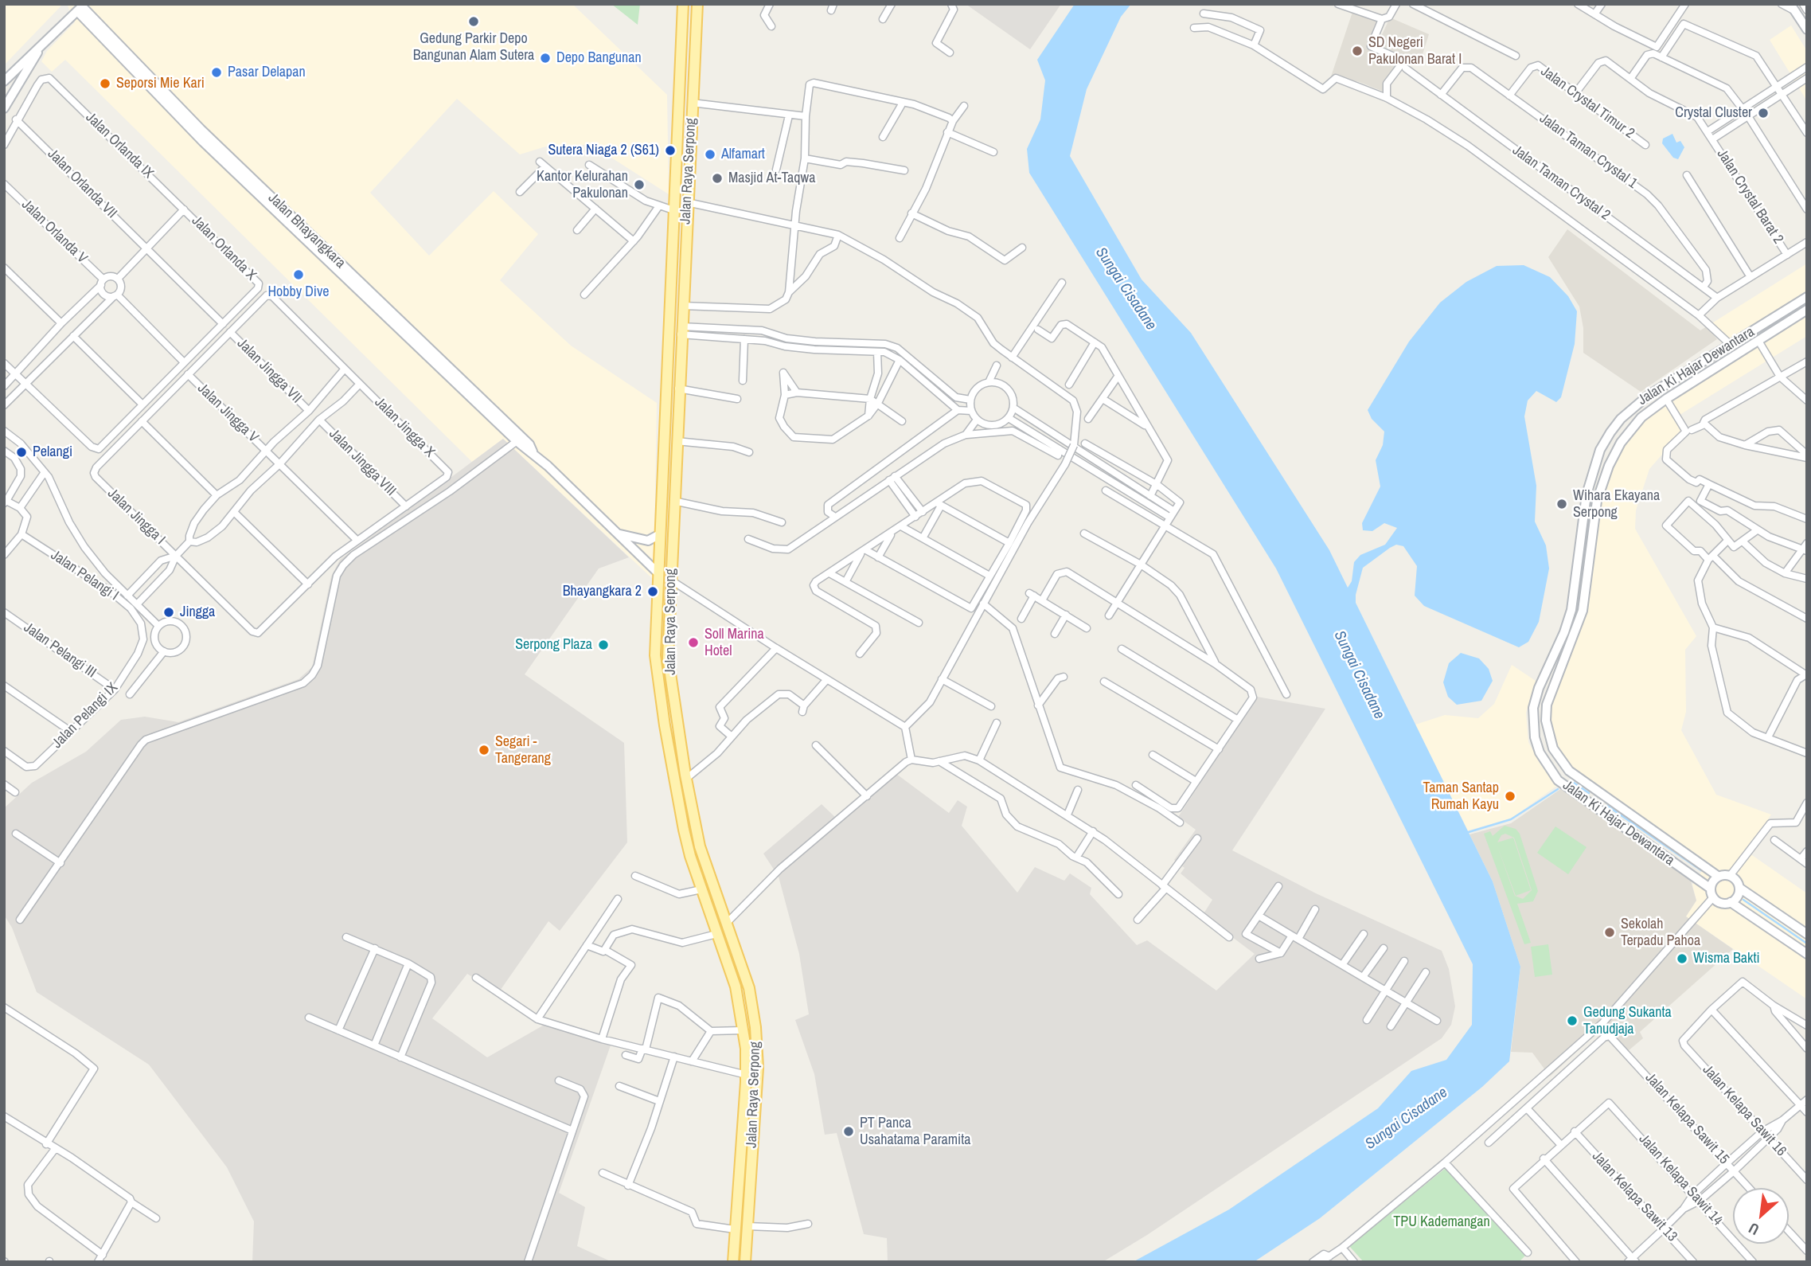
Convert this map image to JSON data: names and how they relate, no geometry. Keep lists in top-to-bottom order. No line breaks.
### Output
{"streets":{"main road":["Jalan Raya Serpong"],"street":["Jalan Crystal Timur 2","Jalan Orlanda IX","Jalan Taman Crystal 1","Jalan Taman Crystal 2","Jalan Orlanda VII","Jalan Crystal Barat 2","Jalan Bhayangkara","Jalan Orlanda V","Jalan Orlanda X","Jalan Ki Hajar Dewantara","Jalan Jingga VII","Jalan Jingga V","Jalan Jingga X","Jalan Jingga VIII","Jalan Jingga I","Jalan Pelangi I","Jalan Pelangi III","Jalan Pelangi IX","Jalan Kelapa Sawit 16","Jalan Kelapa Sawit 15","Jalan Kelapa Sawit 14","Jalan Kelapa Sawit 13"]},"crossings":[["Jalan Crystal Timur 2","Jalan Taman Crystal 1"],["Jalan Crystal Timur 2","Jalan Crystal Barat 2"],["Jalan Orlanda IX","Jalan Orlanda VII"],["Jalan Orlanda IX","Jalan Orlanda X"],["Jalan Taman Crystal 1","Jalan Taman Crystal 2"],["Jalan Raya Serpong","Jalan Bhayangkara"],["Jalan Orlanda VII","Jalan Orlanda X"],["Jalan Jingga VII","Jalan Jingga X"],["Jalan Jingga X","Jalan Jingga VIII"],["Jalan Pelangi I","Jalan Pelangi IX"],["Jalan Pelangi III","Jalan Pelangi IX"],["Jalan Kelapa Sawit 14","Jalan Kelapa Sawit 13"]],"water":["Sungai Cisadane"],"parks":["TPU Kademangan"],"places":["Gedung Parkir Depo Bangunan Alam Sutera","SD Negeri Pakulonan Barat I","Depo Bangunan","Pasar Delapan","Seporsi Mie Kari","Crystal Cluster","Sutera Niaga 2 (S61)","Alfamart","Masjid At-Taqwa","Kantor Kelurahan Pakulonan","Hobby Dive","Pelangi","Wihara Ekayana Serpong","Bhayangkara 2","Jingga","Soll Marina Hotel","Serpong Plaza","Segari - Tangerang","Taman Santap Rumah Kayu","Sekolah Terpadu Pahoa","Wisma Bakti","Gedung Sukanta Tanudjaja","PT Panca Usahatama Paramita"],"north":"bottom left"}
